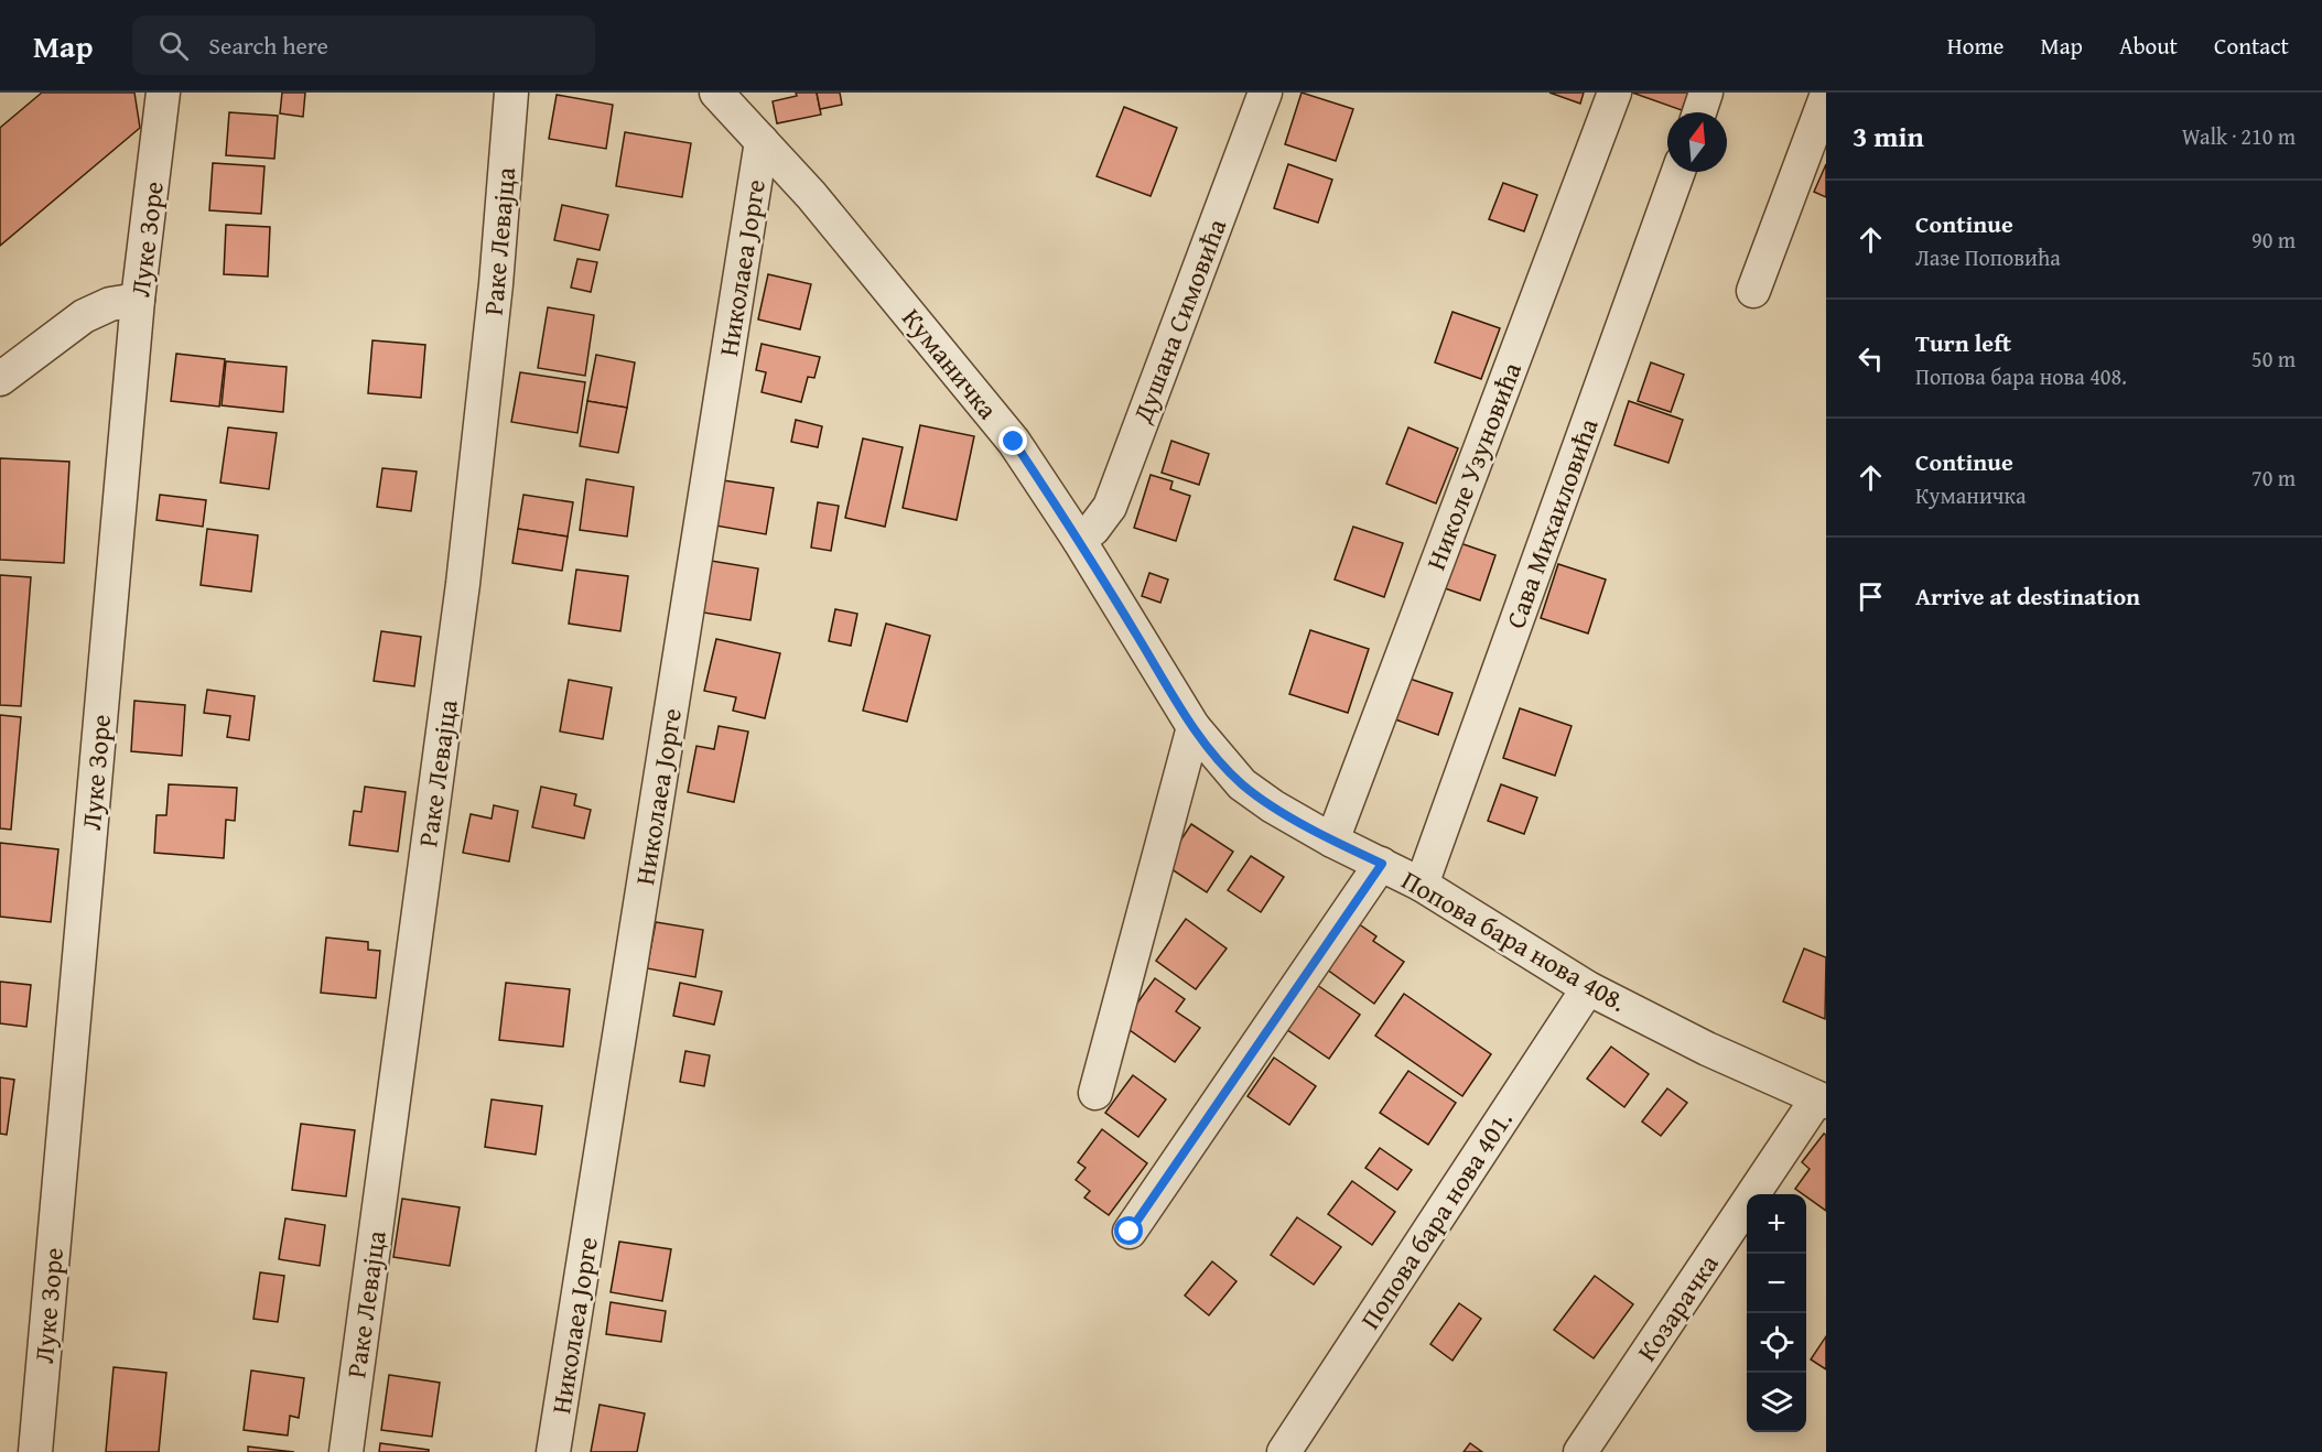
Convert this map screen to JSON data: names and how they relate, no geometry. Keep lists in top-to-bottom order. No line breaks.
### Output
{"streets":{"street":["Луке Зоре","Раке Левајца","Николаеа Јорге","Душана Симовића","Куманичка","Николе Узуновића","Сава Михаиловића","Попова бара нова 408.","Попова бара нова 401.","Козарачка"]},"crossings":[["Николаеа Јорге","Куманичка"],["Душана Симовића","Куманичка"],["Куманичка","Попова бара нова 408."],["Николе Узуновића","Попова бара нова 408."],["Сава Михаиловића","Попова бара нова 408."],["Попова бара нова 408.","Попова бара нова 401."],["Попова бара нова 408.","Козарачка"]],"north":"top","page":{"header":"Map","search":"Search here","nav":["Home","Map","About","Contact"],"heading":["3 min","Walk · 210 m"],"list":[["Continue","Лазе Поповића","90 m"],["Turn left","Попова бара нова 408.","50 m"],["Continue","Куманичка","70 m"],"Arrive at destination"],"map_buttons":["+","−"]}}
